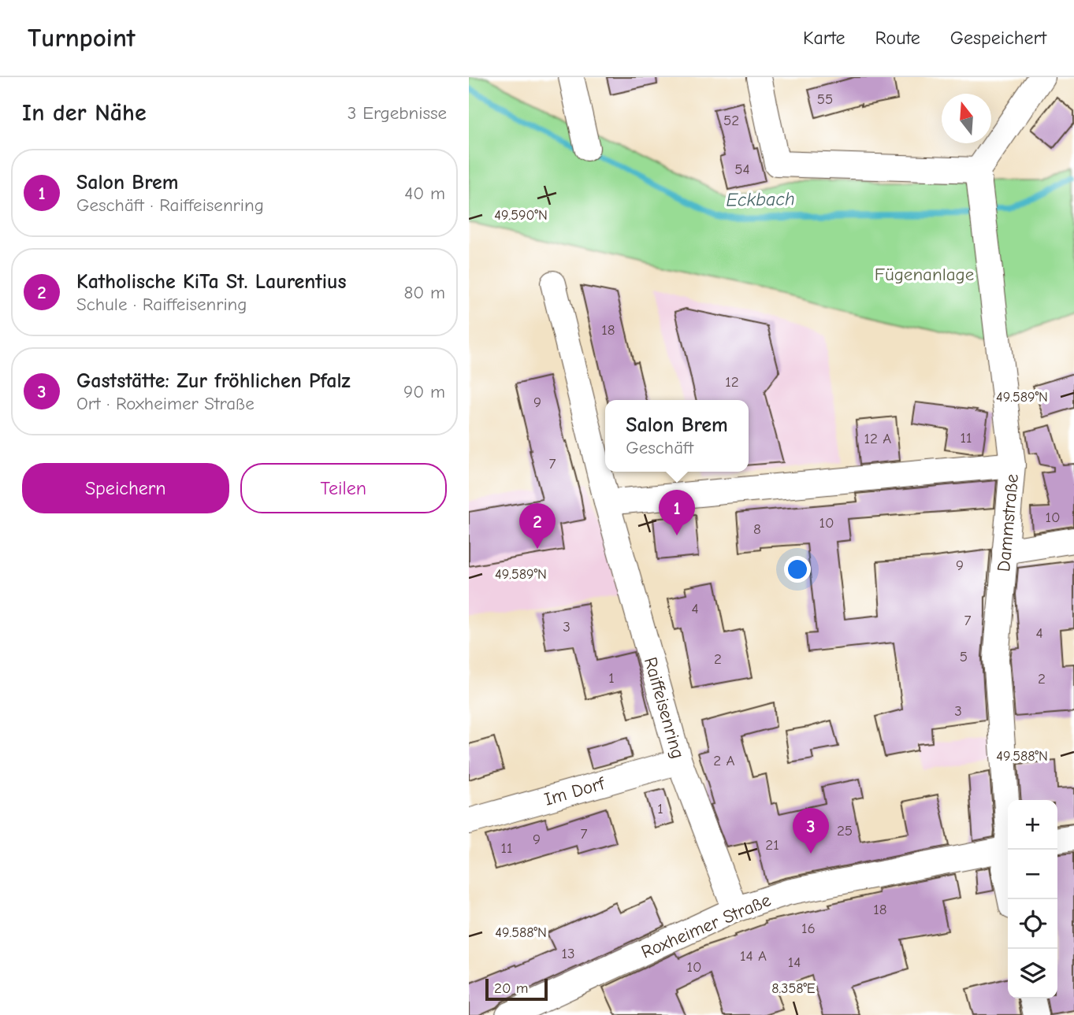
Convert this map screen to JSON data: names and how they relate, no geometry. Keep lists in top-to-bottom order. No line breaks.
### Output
{"streets":{"street":["Dammstraße","Raiffeisenring","Im Dorf","Roxheimer Straße"]},"crossings":[["Raiffeisenring","Im Dorf"],["Raiffeisenring","Roxheimer Straße"]],"water":["Eckbach"],"parks":["Fügenanlage"],"house_numbers":["55","52","54","18","12","9","11","12 A","7","10","10","8","9","4","7","3","4","5","2","1","2","3","2 A","1","25","7","9","21","11","18","16","13","14 A","14","10"],"scale_bar":"20 m","north":"top","page":{"header":"Turnpoint","nav":["Karte","Route","Gespeichert"],"heading":["In der Nähe","3 Ergebnisse"],"list":[{"mark":"1","name":"Salon Brem","note":"Geschäft · Raiffeisenring","value":"40 m"},{"mark":"2","name":"Katholische KiTa St. Laurentius","note":"Schule · Raiffeisenring","value":"80 m"},{"mark":"3","name":"Gaststätte: Zur fröhlichen Pfalz","note":"Ort · Roxheimer Straße","value":"90 m"}],"popup":["Salon Brem","Geschäft"],"buttons":["Speichern","Teilen"],"pins":["1","2","3"],"map_buttons":["+","−"],"scale":"20 m"},"coordinates":["49.590°N","49.589°N","49.588°N","8.358°E"]}
